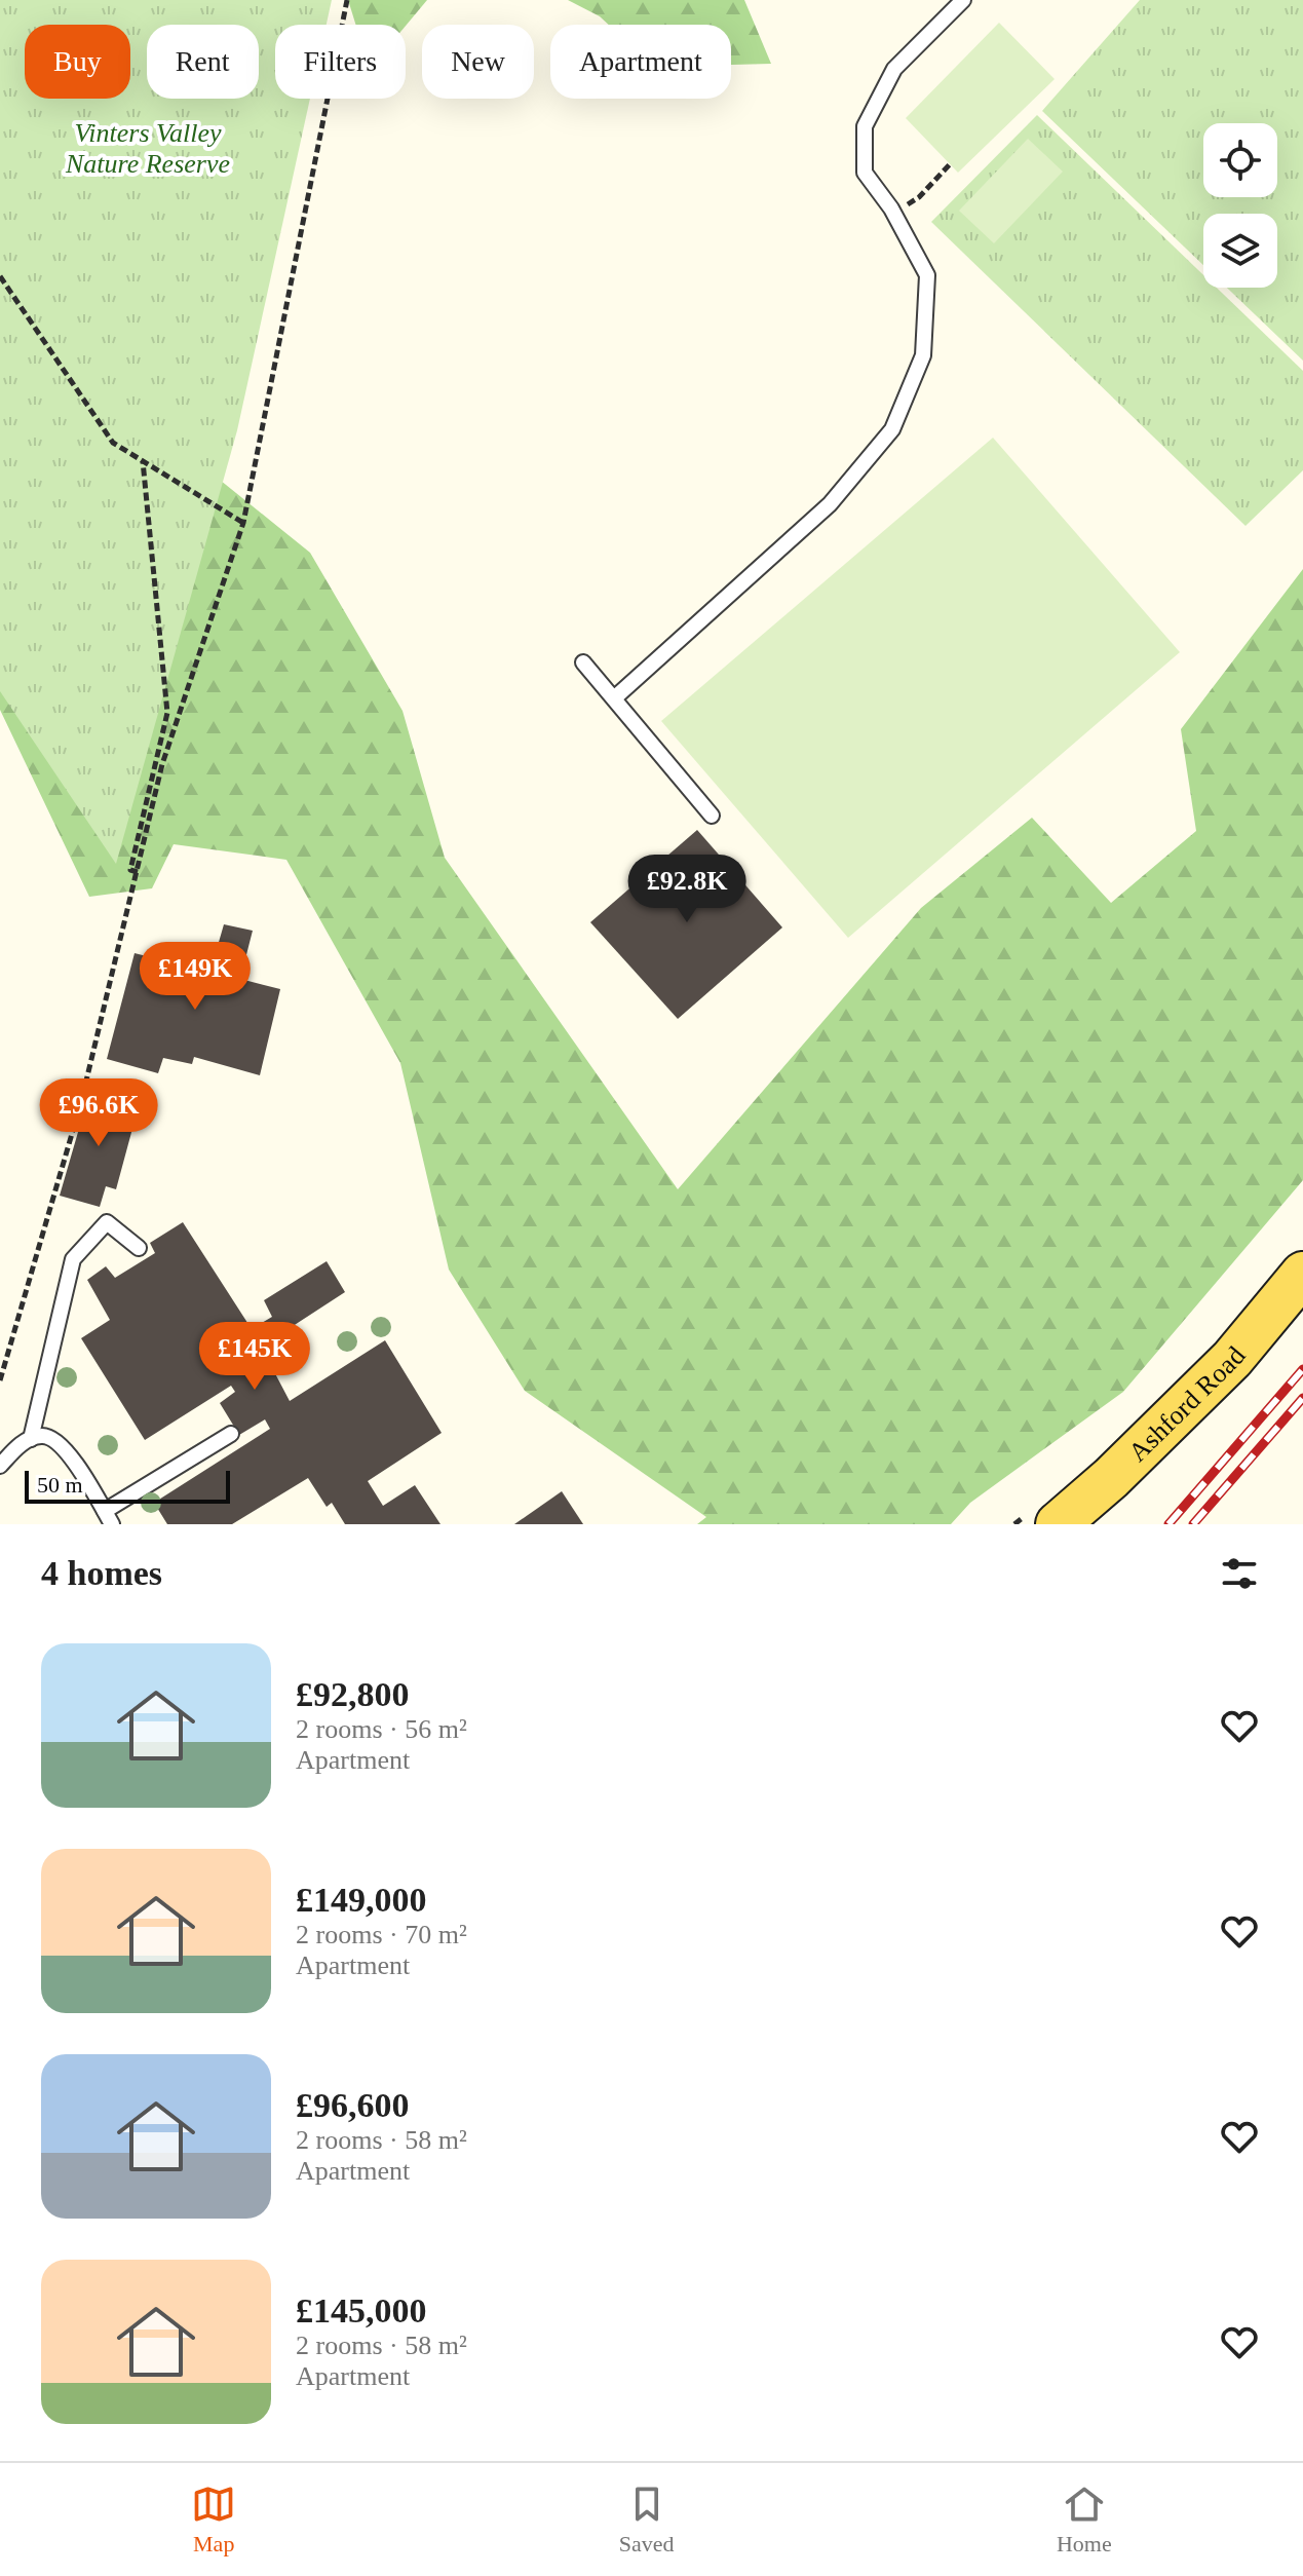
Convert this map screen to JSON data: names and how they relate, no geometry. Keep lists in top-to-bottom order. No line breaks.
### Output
{"streets":{"main road":["Ashford Road"]},"parks":["Vinters Valley Nature Reserve"],"scale_bar":"50 m","page":{"chip":["Buy","Rent","Filters","New","Apartment"],"price":["£92.8K","£149K","£96.6K","£145K"],"scale":"50 m","heading":"4 homes","list":[{"name":"£92,800","note":"2 rooms · 56 m² · Apartment"},{"name":"£149,000","note":"2 rooms · 70 m² · Apartment"},{"name":"£96,600","note":"2 rooms · 58 m² · Apartment"},{"name":"£145,000","note":"2 rooms · 58 m² · Apartment"}],"tabs":["Map","Saved","Home"]}}
